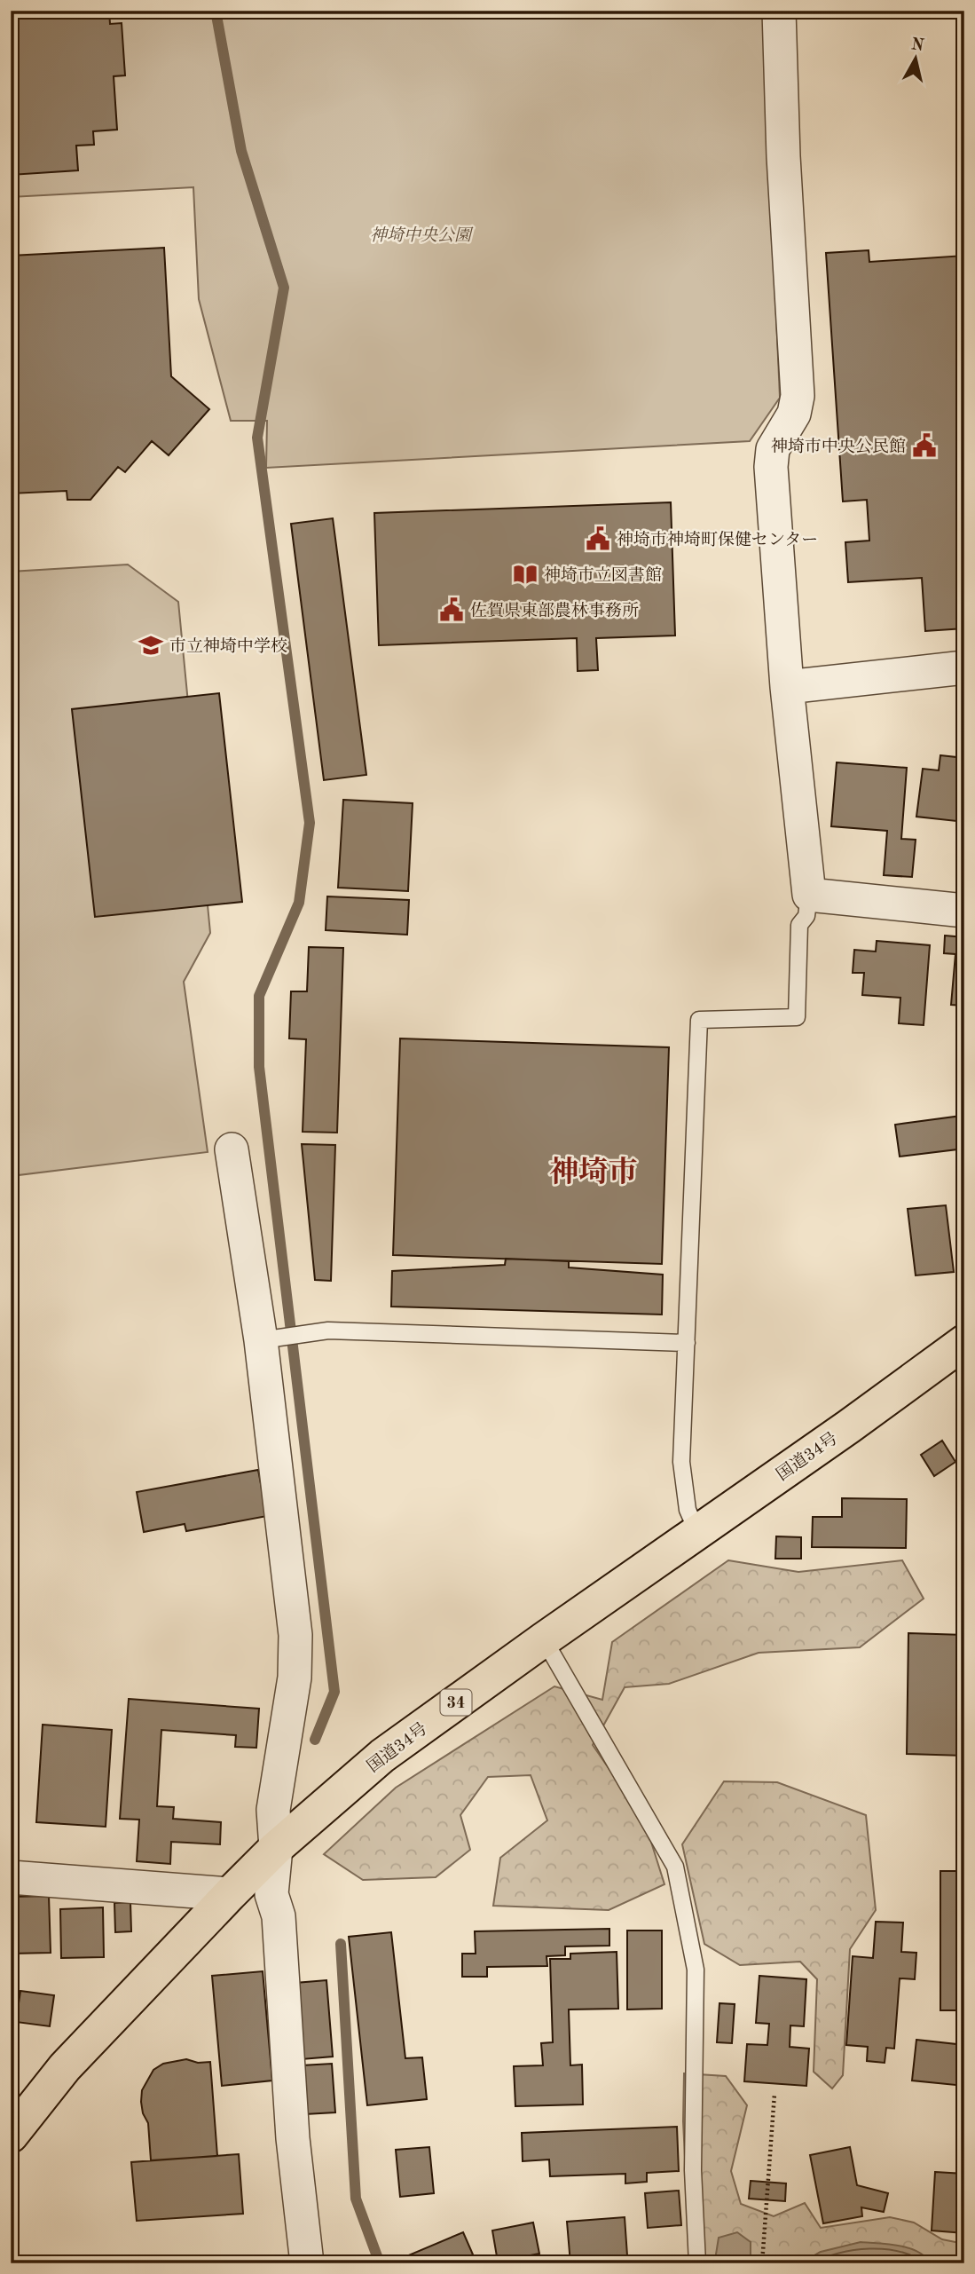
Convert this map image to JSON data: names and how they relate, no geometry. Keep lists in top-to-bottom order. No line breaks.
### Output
{"streets":{"highway":["国道34号","34"]},"districts":["神埼市"],"parks":["神埼中央公園"],"places":{"public building":["神埼市中央公民館","神埼市神埼町保健センター","佐賀県東部農林事務所"],"library":["神埼市立図書館"],"school or university":["市立神埼中学校"]},"north":"top"}
